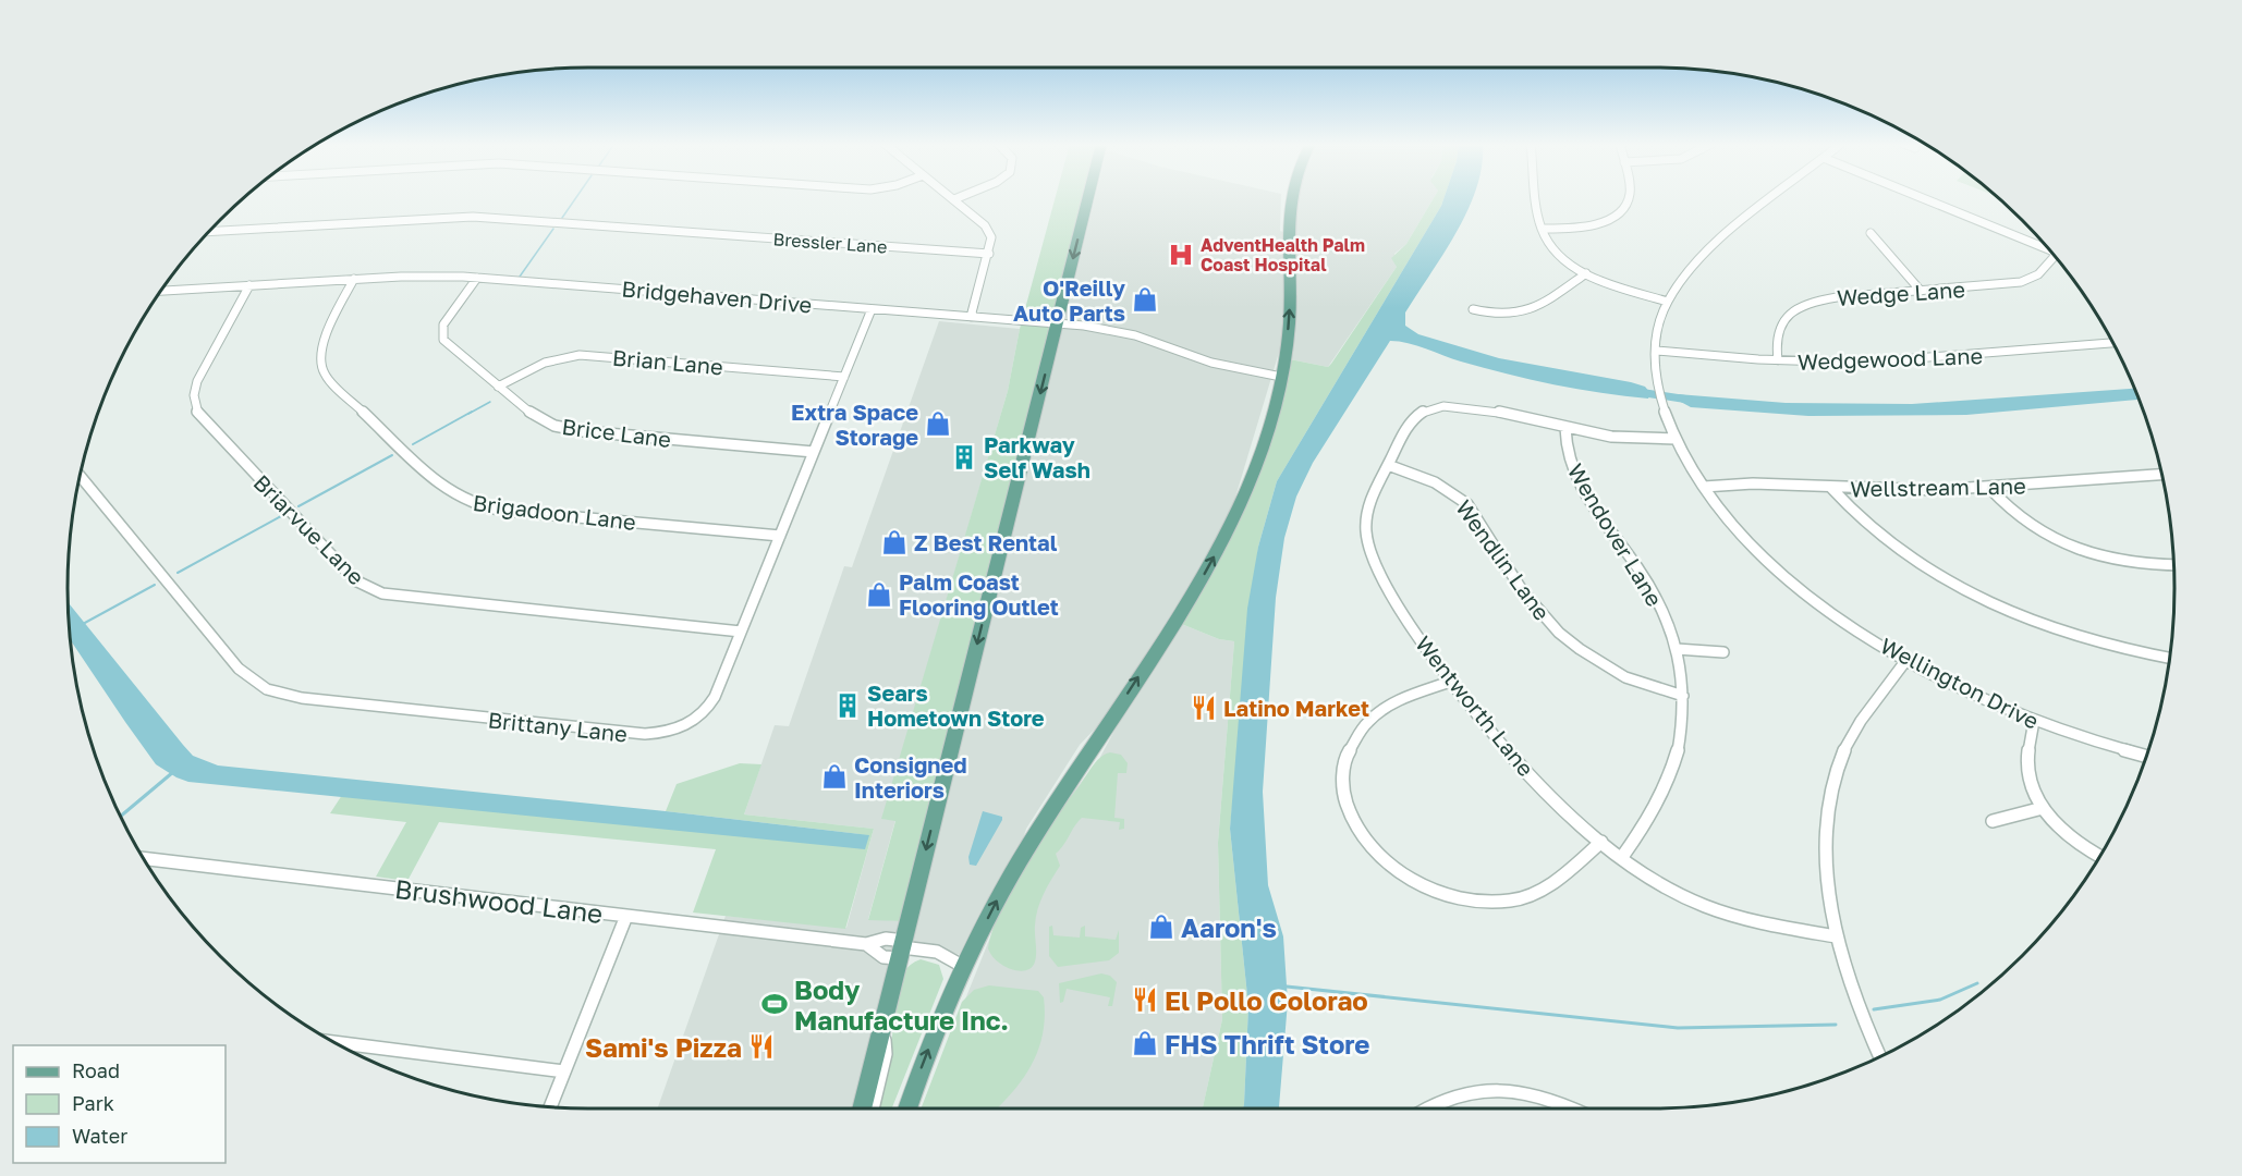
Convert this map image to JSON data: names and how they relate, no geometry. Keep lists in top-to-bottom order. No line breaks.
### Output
{"streets":{"street":["Bressler Lane","Wedge Lane","Bridgehaven Drive","Wedgewood Lane","Brian Lane","Brice Lane","Wellstream Lane","Brigadoon Lane","Briarvue Lane","Wendover Lane","Wendlin Lane","Wellington Drive","Wentworth Lane","Brittany Lane","Brushwood Lane"]},"crossings":[["Wedge Lane","Wedgewood Lane"],["Bridgehaven Drive","Brice Lane"],["Bridgehaven Drive","Brigadoon Lane"],["Bridgehaven Drive","Briarvue Lane"],["Bridgehaven Drive","Brittany Lane"],["Wedgewood Lane","Wellington Drive"],["Brian Lane","Brice Lane"],["Brian Lane","Brittany Lane"],["Brice Lane","Brittany Lane"],["Wellstream Lane","Wellington Drive"],["Brigadoon Lane","Brittany Lane"],["Briarvue Lane","Brittany Lane"],["Wendover Lane","Wendlin Lane"],["Wendover Lane","Wentworth Lane"],["Wendlin Lane","Wentworth Lane"],["Wellington Drive","Wentworth Lane"]],"places":{"hospital":["AdventHealth Palm Coast Hospital"],"shop":["O'Reilly Auto Parts","Extra Space Storage","Z Best Rental","Palm Coast Flooring Outlet","Consigned Interiors","Aaron's","FHS Thrift Store"],"building":["Parkway Self Wash","Sears Hometown Store"],"restaurant":["Latino Market","El Pollo Colorao","Sami's Pizza"],"sports":["Body Manufacture Inc."]},"legend":["Road","Park","Water"]}
